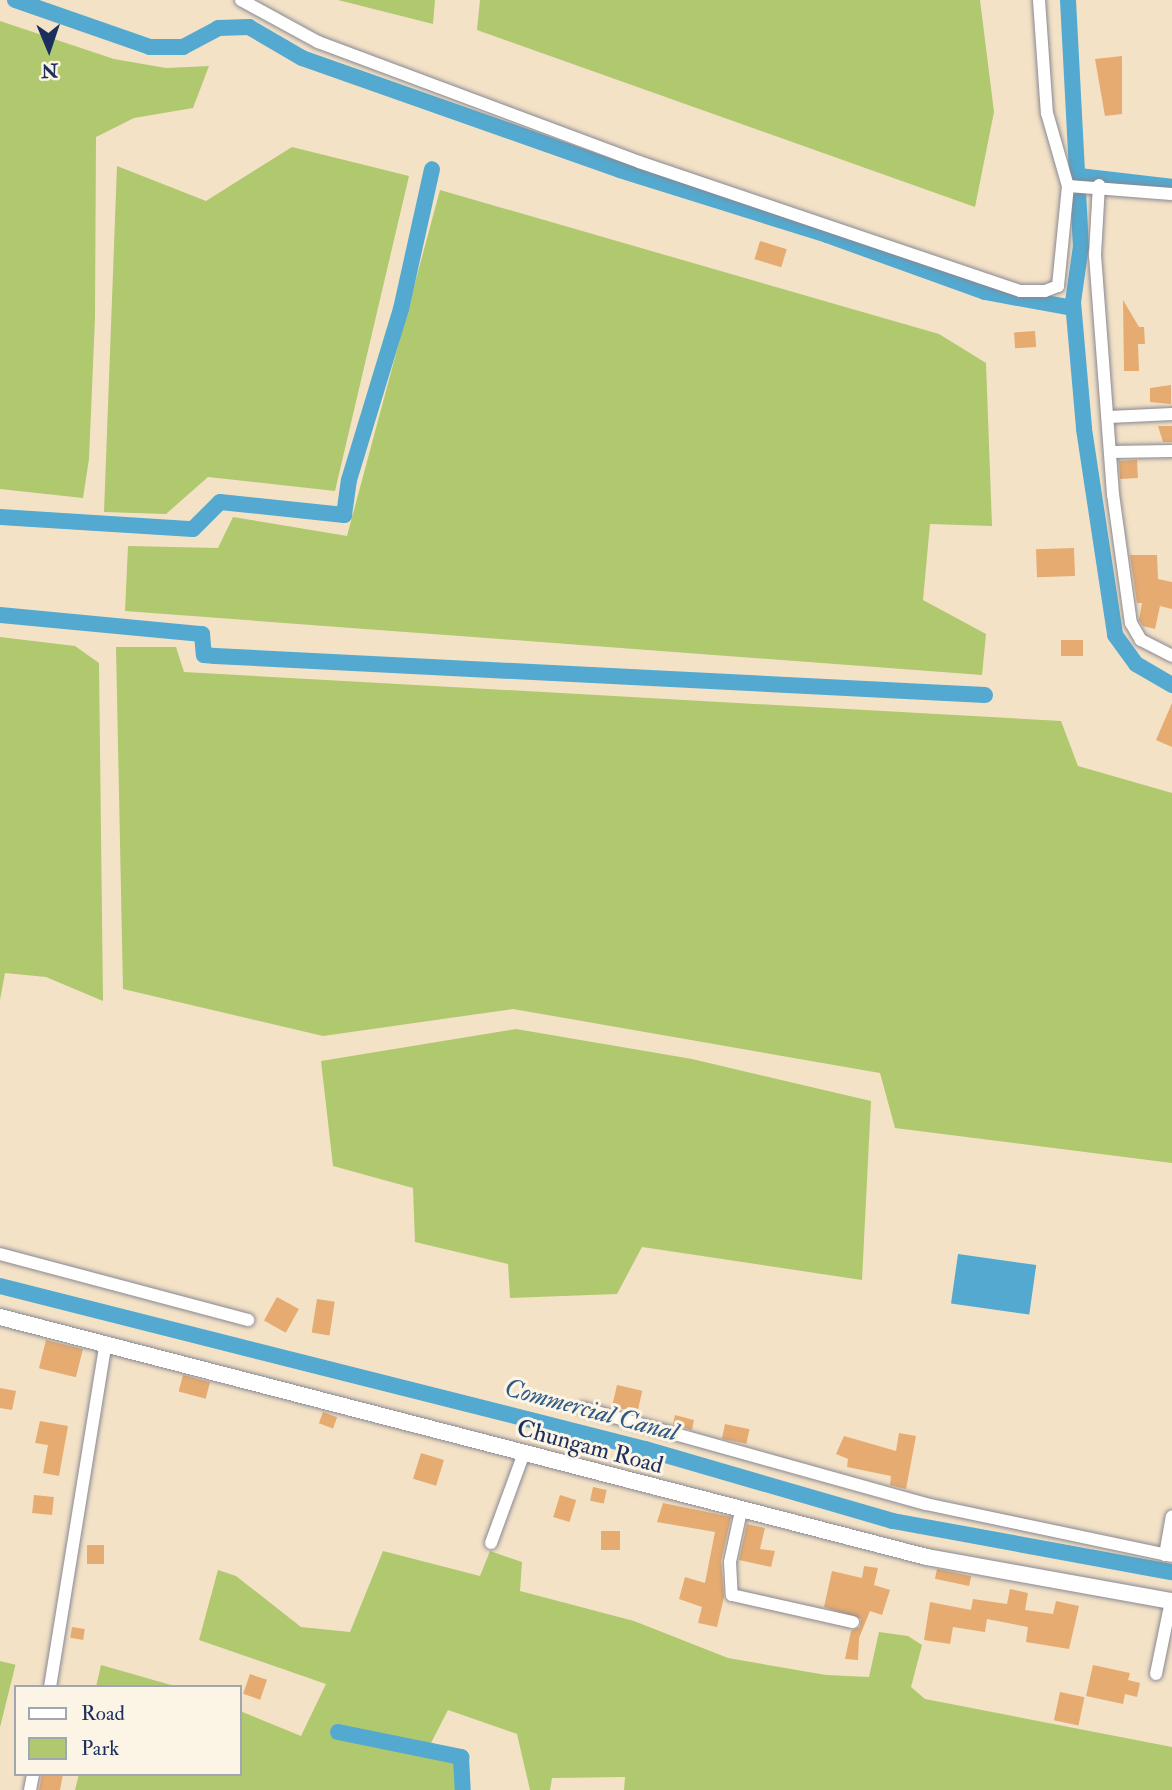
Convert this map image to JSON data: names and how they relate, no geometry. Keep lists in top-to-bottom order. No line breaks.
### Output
{"streets":{"main road":["Chungam Road"]},"water":["Commercial Canal"],"legend":["Road","Park"],"north":"bottom"}
